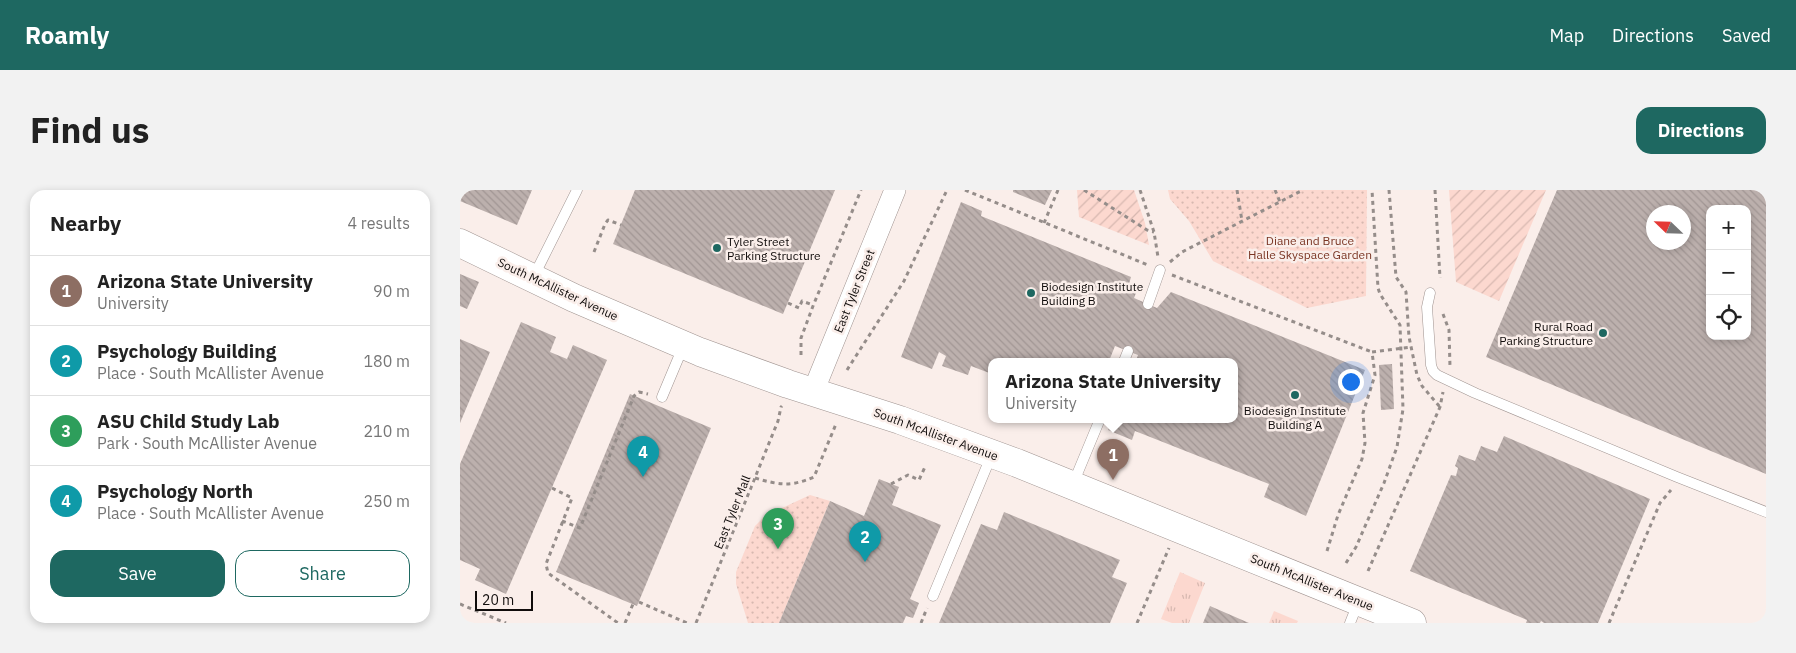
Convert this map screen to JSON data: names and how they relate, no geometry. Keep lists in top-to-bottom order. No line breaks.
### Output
{"streets":{"street":["South McAllister Avenue","East Tyler Street"],"path":["East Tyler Mall"]},"crossings":[["South McAllister Avenue","East Tyler Street"]],"parks":["Diane and Bruce Halle Skyspace Garden"],"places":["Tyler Street Parking Structure","Biodesign Institute Building B","Rural Road Parking Structure","Biodesign Institute Building A"],"scale_bar":"20 m","north":"top left","page":{"header":"Roamly","nav":["Map","Directions","Saved"],"title":"Find us","buttons":["Directions",["Save","Share"]],"heading":["Nearby","4 results"],"map_buttons":["+","−"],"list":[{"mark":"1","name":"Arizona State University","note":"University","value":"90 m"},{"mark":"2","name":"Psychology Building","note":"Place · South McAllister Avenue","value":"180 m"},{"mark":"3","name":"ASU Child Study Lab","note":"Park · South McAllister Avenue","value":"210 m"},{"mark":"4","name":"Psychology North","note":"Place · South McAllister Avenue","value":"250 m"}],"popup":["Arizona State University","University"],"pins":["4","1","3","2"],"scale":"20 m"}}
